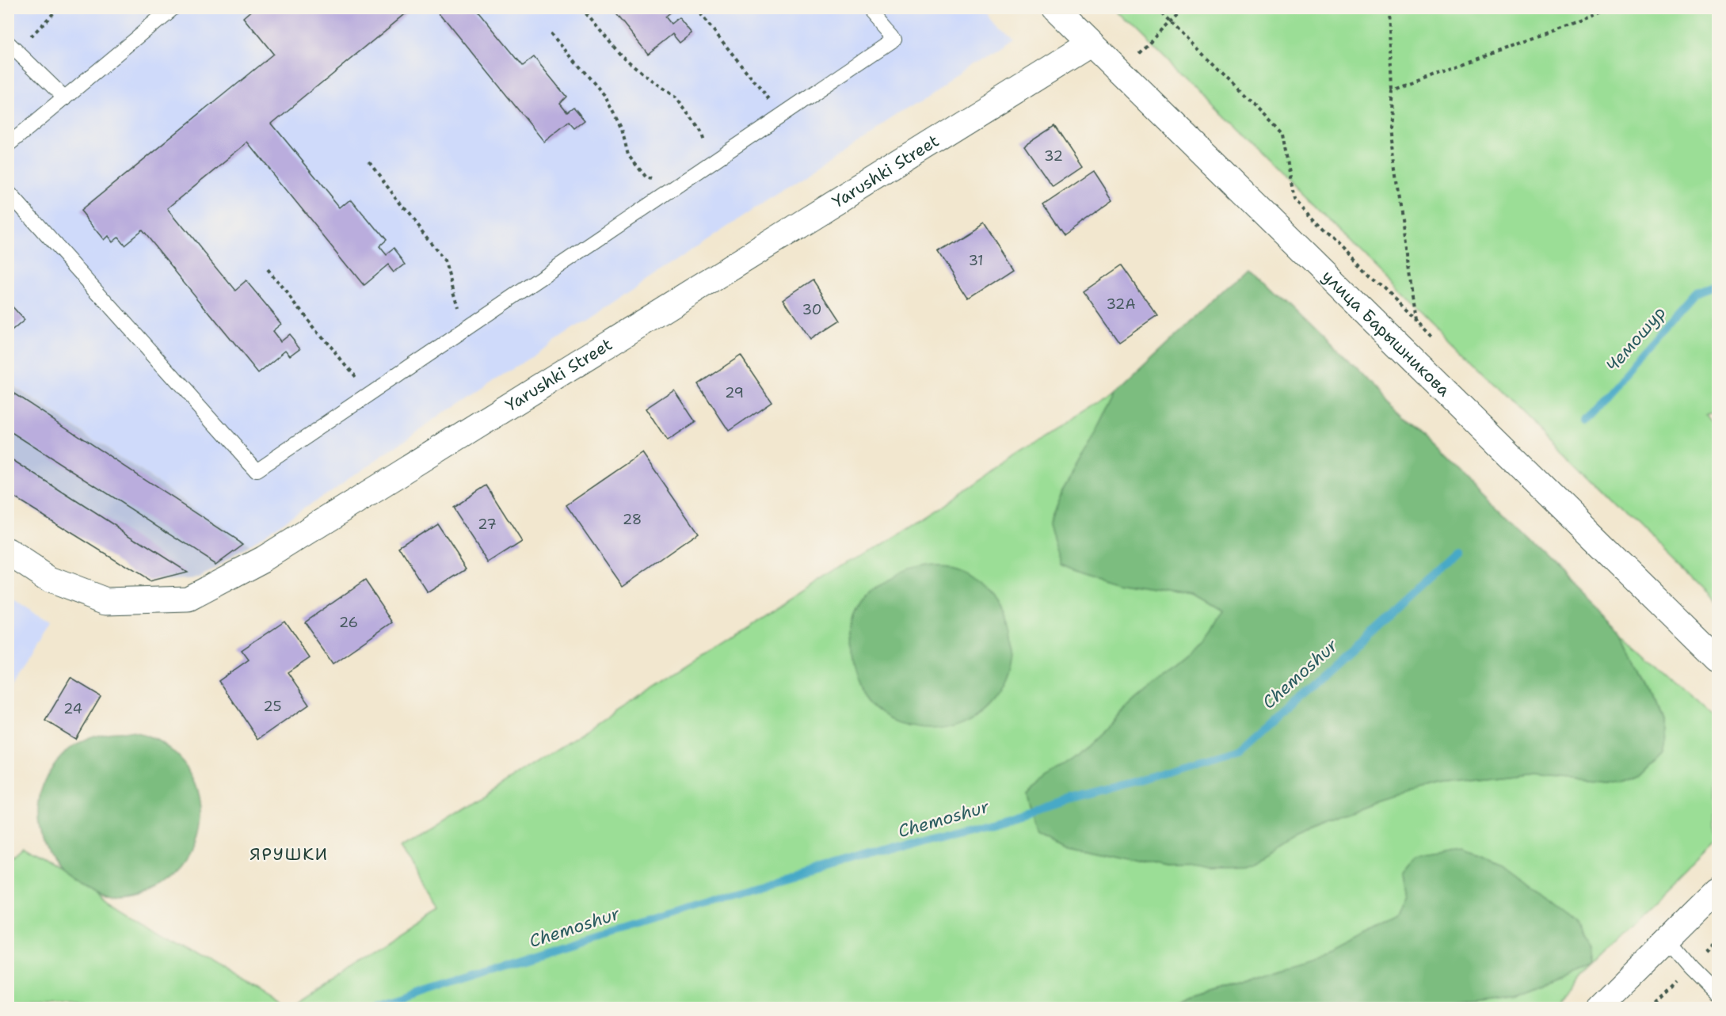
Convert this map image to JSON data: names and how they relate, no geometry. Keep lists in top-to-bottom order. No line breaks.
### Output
{"streets":{"street":["Yarushki Street","улица Барышникова"]},"crossings":[["Yarushki Street","улица Барышникова"]],"districts":["ЯРУШКИ"],"water":["Чемошур","Chemoshur"],"house_numbers":["32","31","32А","30","29","28","27","26","25","24"]}
